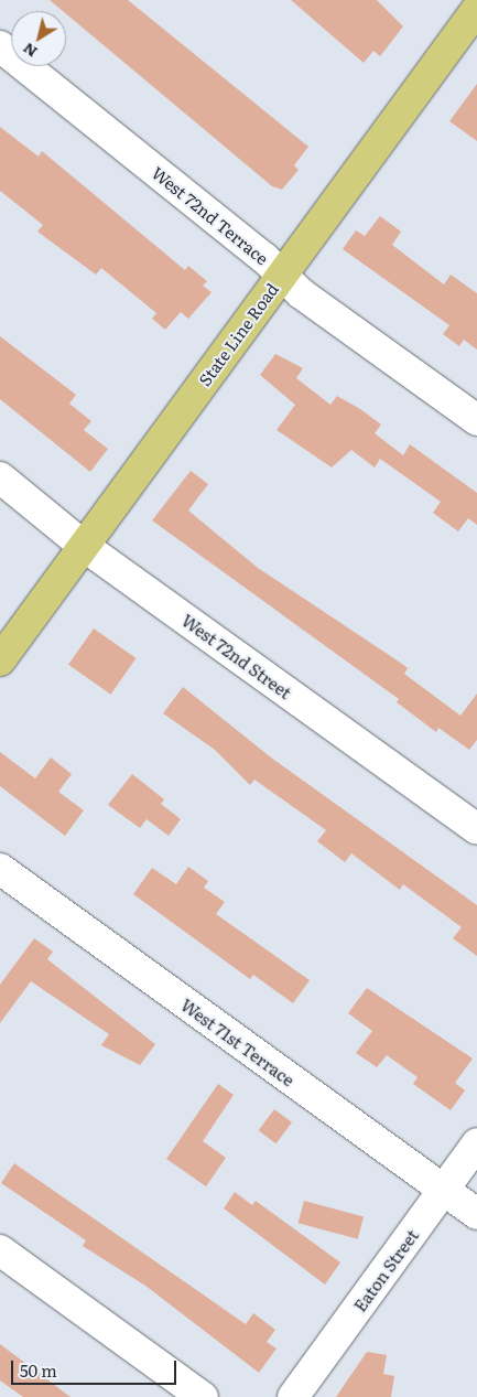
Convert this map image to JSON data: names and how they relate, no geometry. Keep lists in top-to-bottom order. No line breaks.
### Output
{"streets":{"main road":["State Line Road"],"street":["West 72nd Terrace","West 72nd Street","West 71st Terrace","Eaton Street"]},"crossings":[["West 72nd Terrace","State Line Road"],["State Line Road","West 72nd Street"],["West 71st Terrace","Eaton Street"]],"scale_bar":"50 m","north":"bottom left"}
